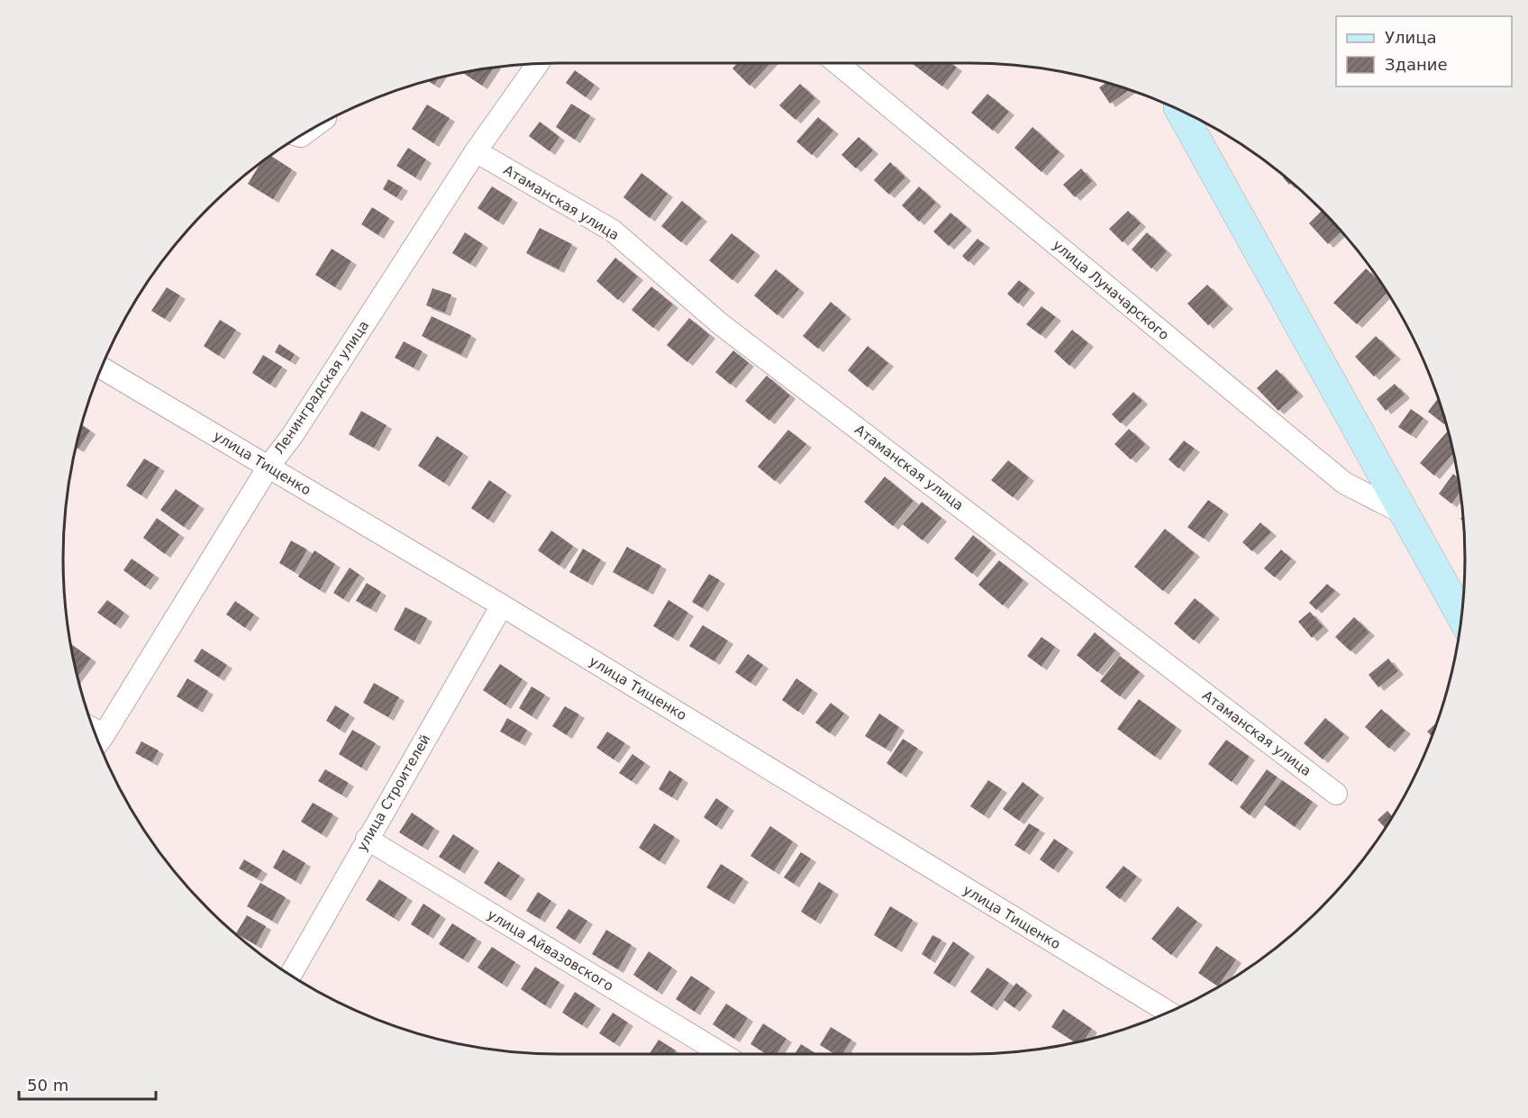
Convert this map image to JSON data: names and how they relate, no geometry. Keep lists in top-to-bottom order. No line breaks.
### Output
{"streets":{"street":["Атаманская улица","улица Луначарского","Ленинградская улица","улица Тищенко","улица Строителей","улица Айвазовского"]},"crossings":[["Атаманская улица","Ленинградская улица"],["Ленинградская улица","улица Тищенко"],["улица Тищенко","улица Строителей"],["улица Строителей","улица Айвазовского"]],"legend":["Улица","Здание"],"scale_bar":"50 m"}
